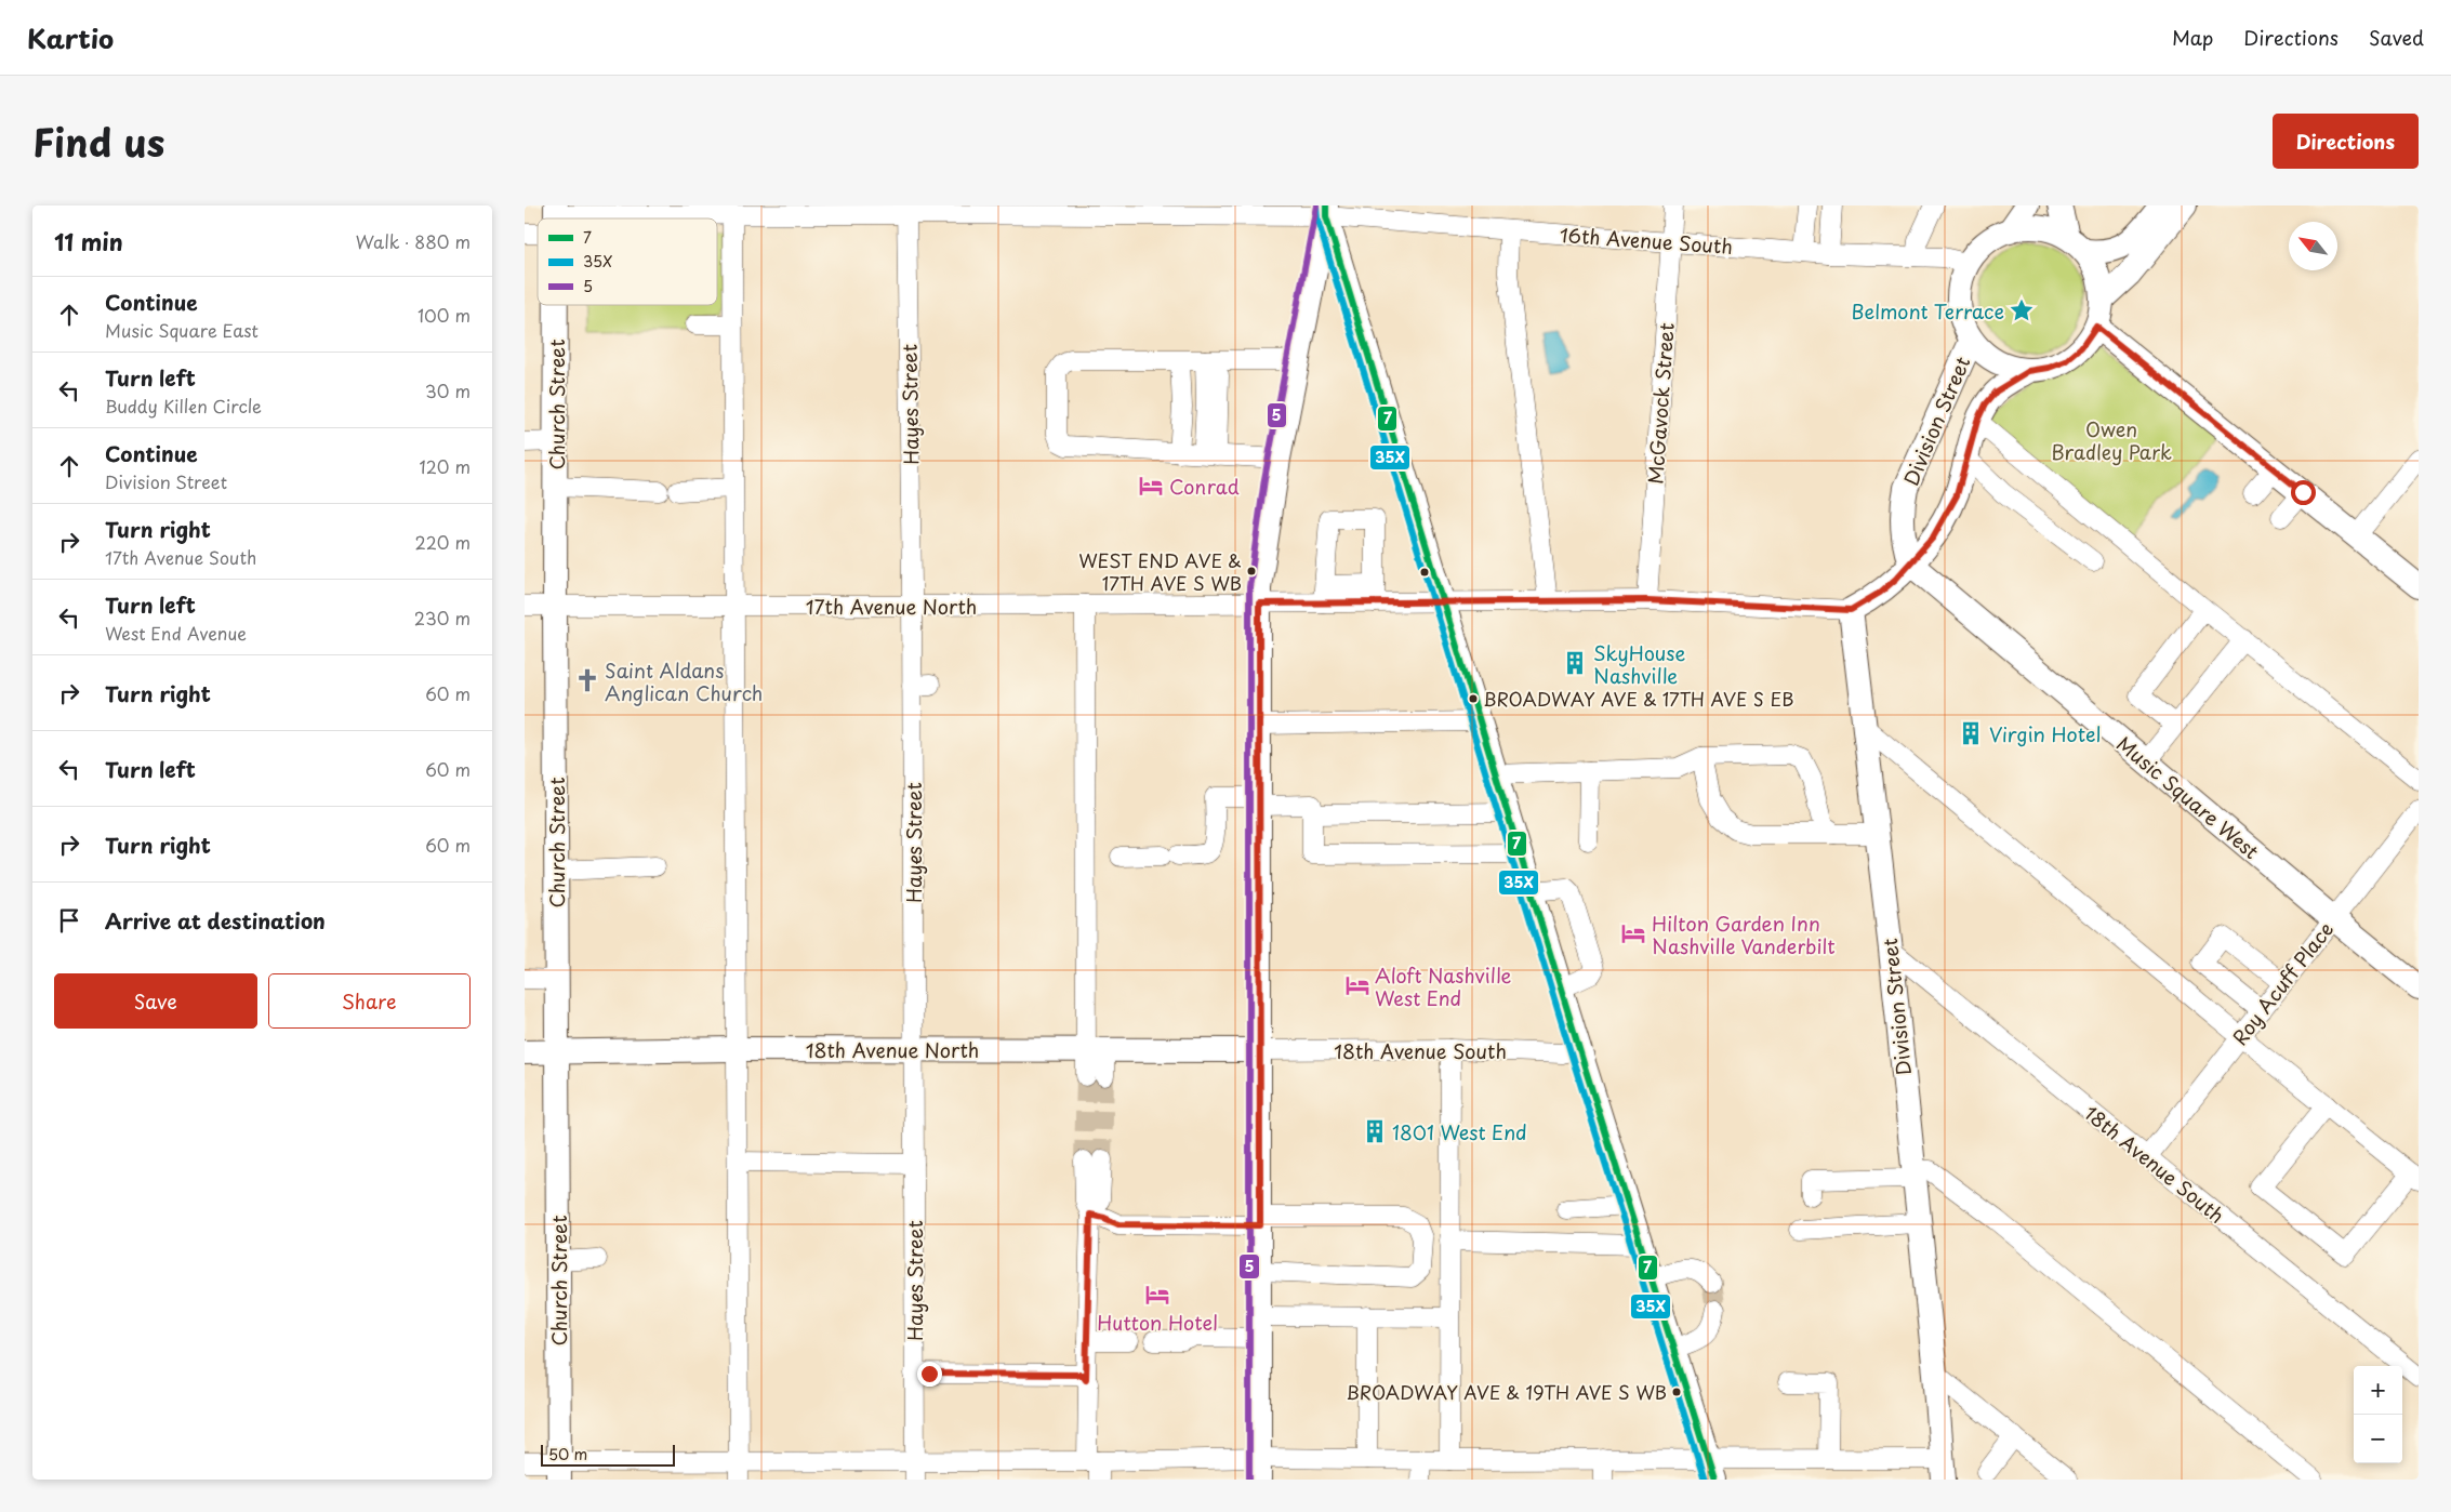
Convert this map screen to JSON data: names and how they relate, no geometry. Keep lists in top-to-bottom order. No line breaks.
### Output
{"streets":{"main road":["Church Street","Division Street","Music Square West","18th Avenue North"],"street":["16th Avenue South","McGavock Street","Hayes Street","17th Avenue North","Roy Acuff Place","18th Avenue South"]},"crossings":[["16th Avenue South","McGavock Street"],["16th Avenue South","Hayes Street"],["16th Avenue South","Division Street"],["McGavock Street","17th Avenue North"],["Church Street","17th Avenue North"],["Church Street","18th Avenue North"],["Hayes Street","17th Avenue North"],["Hayes Street","18th Avenue North"],["Division Street","17th Avenue North"],["Division Street","Music Square West"],["Division Street","18th Avenue South"],["Music Square West","Roy Acuff Place"],["Roy Acuff Place","18th Avenue South"],["18th Avenue North","18th Avenue South"]],"parks":["Owen Bradley Park"],"places":{"place":["Belmont Terrace"],"hotel":["Conrad","Hilton Garden Inn Nashville Vanderbilt","Aloft Nashville West End","Hutton Hotel"],"other":["WEST END AVE & 17TH AVE S WB","BROADWAY AVE & 17TH AVE S EB","BROADWAY AVE & 19TH AVE S WB"],"building":["SkyHouse Nashville","Virgin Hotel","1801 West End"],"church":["Saint Aldans Anglican Church"]},"lines":["transit line 7","transit line 35X","transit line 5"],"legend":["7","35X","5"],"scale_bar":"50 m","north":"top left","page":{"header":"Kartio","nav":["Map","Directions","Saved"],"title":"Find us","buttons":["Directions",["Save","Share"]],"heading":["11 min","Walk · 880 m"],"list":[["Continue","Music Square East","100 m"],["Turn left","Buddy Killen Circle","30 m"],["Continue","Division Street","120 m"],["Turn right","17th Avenue South","220 m"],["Turn left","West End Avenue","230 m"],["Turn right","60 m"],["Turn left","60 m"],["Turn right","60 m"],"Arrive at destination"],"map_buttons":["+","−"],"scale":"50 m"}}
